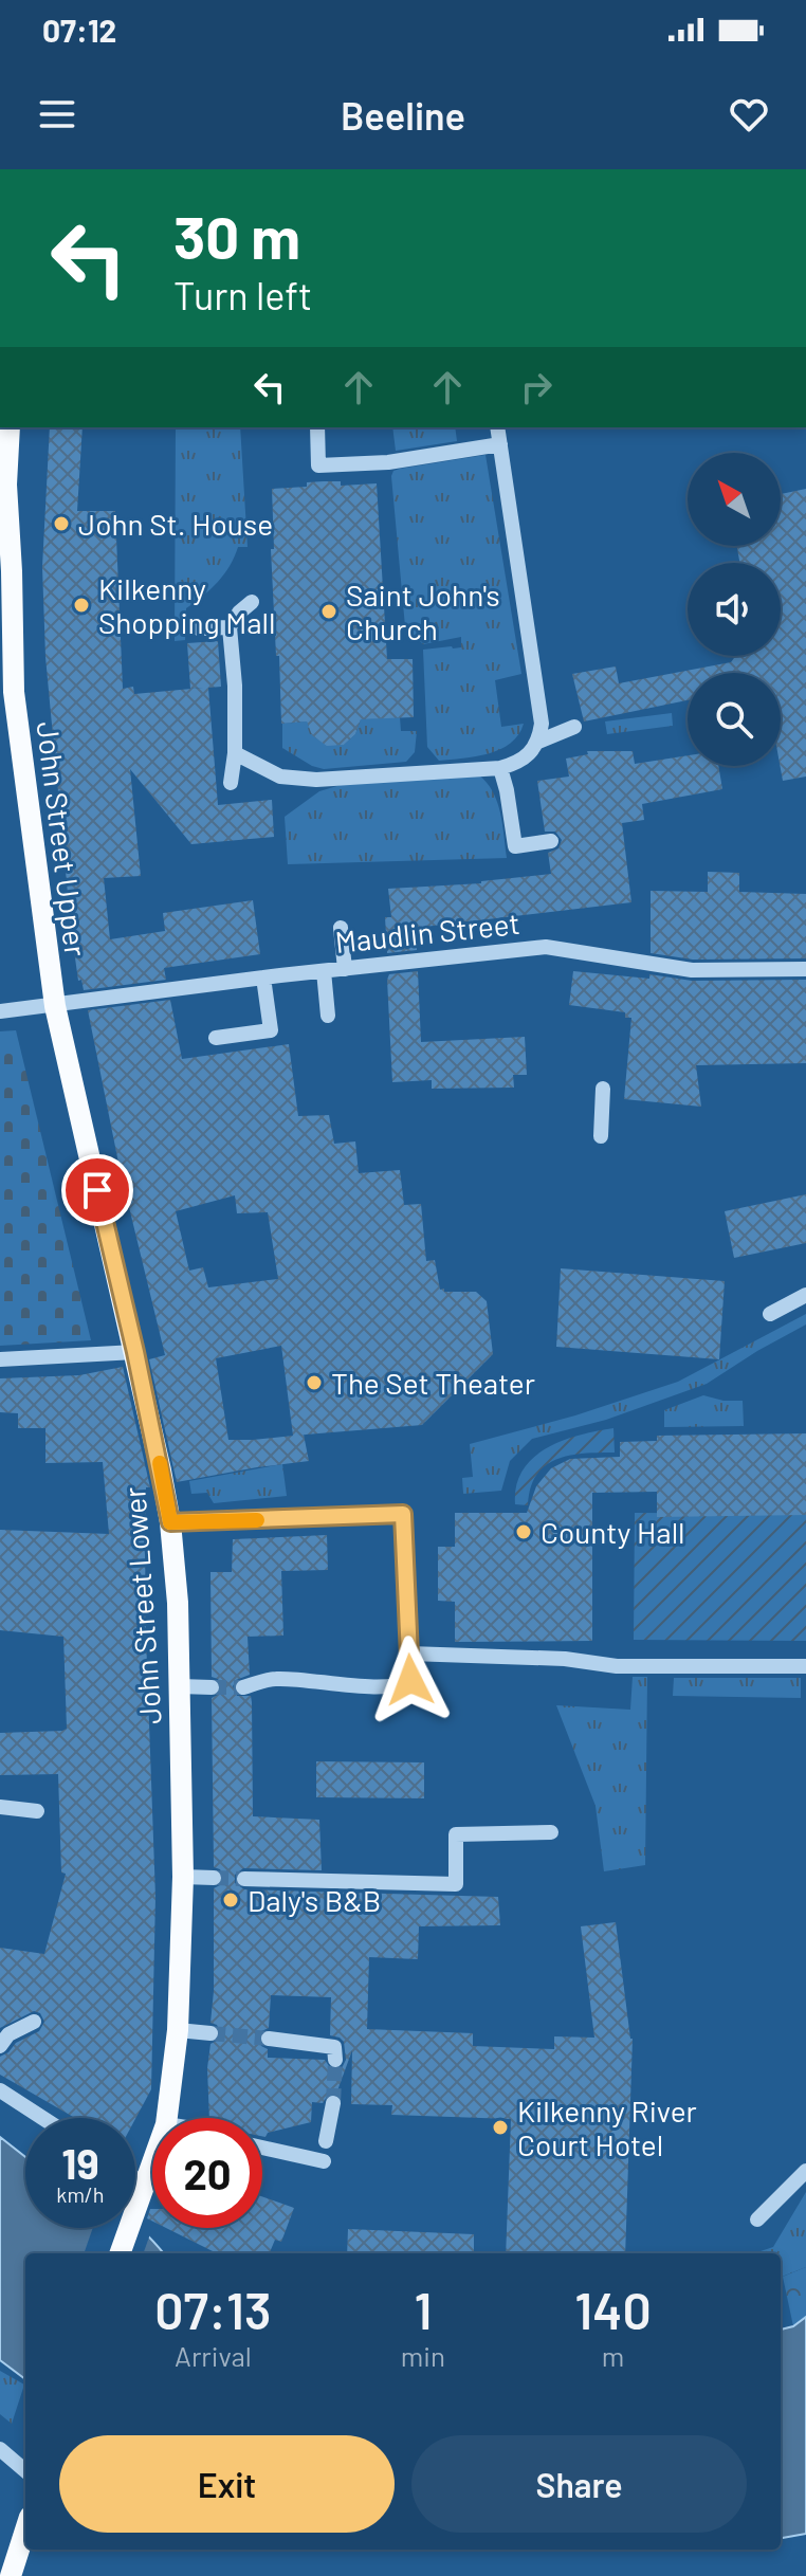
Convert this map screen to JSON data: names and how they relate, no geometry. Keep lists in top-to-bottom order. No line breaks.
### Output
{"streets":{"main road":["John Street Upper","John Street Lower"],"street":["Maudlin Street"]},"crossings":[["John Street Upper","Maudlin Street"],["John Street Upper","John Street Lower"],["Maudlin Street","John Street Lower"]],"places":["John St. House","Kilkenny Shopping Mall","Saint John's Church","The Set Theater","County Hall","Daly's B&B","Kilkenny River Court Hotel"],"north":"top left","page":{"status":"07:12","header":"Beeline","turn":["30 m","Turn left"],"speed":"19 km/h","limit":"20","eta":["07:13","Arrival","1","min","140","m"],"buttons":["Exit","Share"]}}
